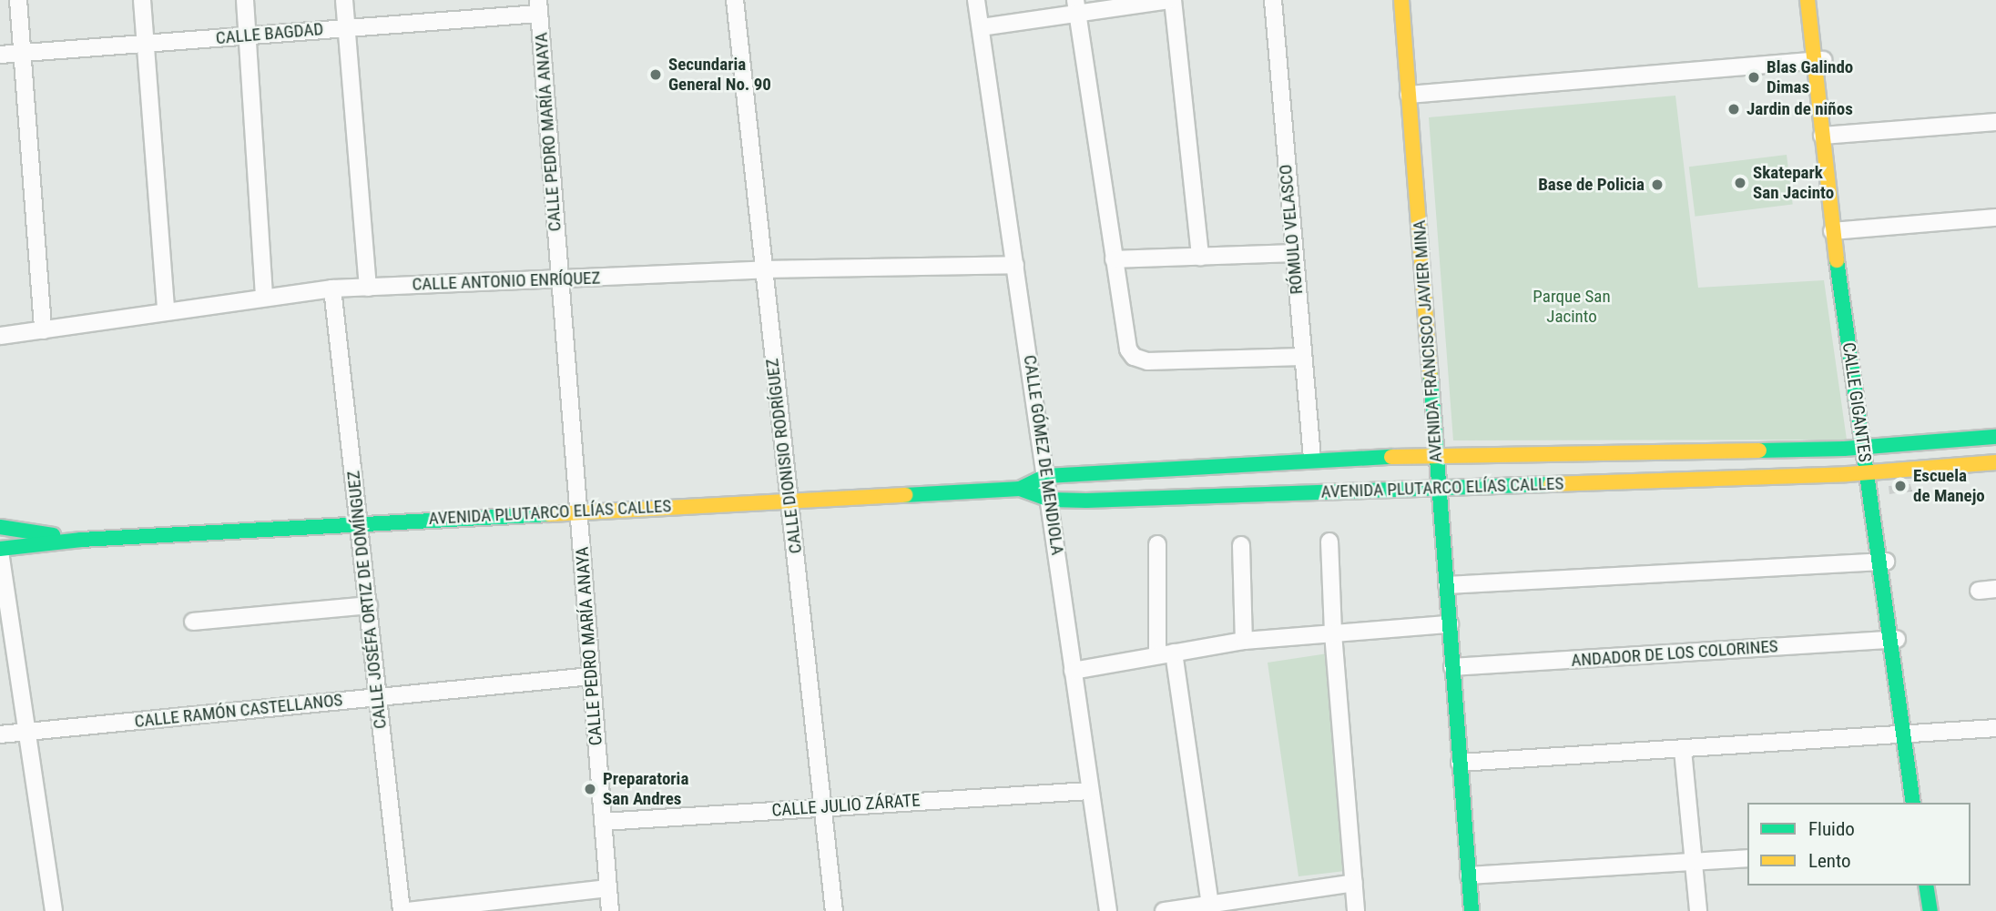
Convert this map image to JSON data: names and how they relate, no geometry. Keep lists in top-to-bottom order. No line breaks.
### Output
{"streets":{"main road":["AVENIDA FRANCISCO JAVIER MINA","CALLE GIGANTES","AVENIDA PLUTARCO ELÍAS CALLES"],"street":["CALLE BAGDAD","CALLE PEDRO MARÍA ANAYA","RÓMULO VELASCO","CALLE ANTONIO ENRÍQUEZ","CALLE GÓMEZ DE MENDIOLA","CALLE DIONISIO RODRÍGUEZ","CALLE JOSÉFA ORTIZ DE DOMÍNGUEZ","ANDADOR DE LOS COLORINES","CALLE RAMÓN CASTELLANOS","CALLE JULIO ZÁRATE"]},"crossings":[["CALLE BAGDAD","CALLE PEDRO MARÍA ANAYA"],["CALLE PEDRO MARÍA ANAYA","CALLE ANTONIO ENRÍQUEZ"],["CALLE PEDRO MARÍA ANAYA","AVENIDA PLUTARCO ELÍAS CALLES"],["CALLE PEDRO MARÍA ANAYA","CALLE RAMÓN CASTELLANOS"],["CALLE PEDRO MARÍA ANAYA","CALLE JULIO ZÁRATE"],["RÓMULO VELASCO","AVENIDA PLUTARCO ELÍAS CALLES"],["CALLE ANTONIO ENRÍQUEZ","CALLE GÓMEZ DE MENDIOLA"],["CALLE ANTONIO ENRÍQUEZ","CALLE DIONISIO RODRÍGUEZ"],["CALLE ANTONIO ENRÍQUEZ","CALLE JOSÉFA ORTIZ DE DOMÍNGUEZ"],["AVENIDA FRANCISCO JAVIER MINA","AVENIDA PLUTARCO ELÍAS CALLES"],["AVENIDA FRANCISCO JAVIER MINA","ANDADOR DE LOS COLORINES"],["CALLE GIGANTES","AVENIDA PLUTARCO ELÍAS CALLES"],["CALLE GIGANTES","ANDADOR DE LOS COLORINES"],["CALLE GÓMEZ DE MENDIOLA","AVENIDA PLUTARCO ELÍAS CALLES"],["CALLE GÓMEZ DE MENDIOLA","CALLE JULIO ZÁRATE"],["CALLE DIONISIO RODRÍGUEZ","AVENIDA PLUTARCO ELÍAS CALLES"],["CALLE DIONISIO RODRÍGUEZ","CALLE JULIO ZÁRATE"],["AVENIDA PLUTARCO ELÍAS CALLES","CALLE JOSÉFA ORTIZ DE DOMÍNGUEZ"],["CALLE JOSÉFA ORTIZ DE DOMÍNGUEZ","CALLE RAMÓN CASTELLANOS"]],"parks":["Parque San Jacinto"],"places":["Secundaria General No. 90","Blas Galindo Dimas","Jardin de niños","Skatepark San Jacinto","Base de Policia","Escuela de Manejo","Preparatoria San Andres"],"legend":["Fluido","Lento"]}
